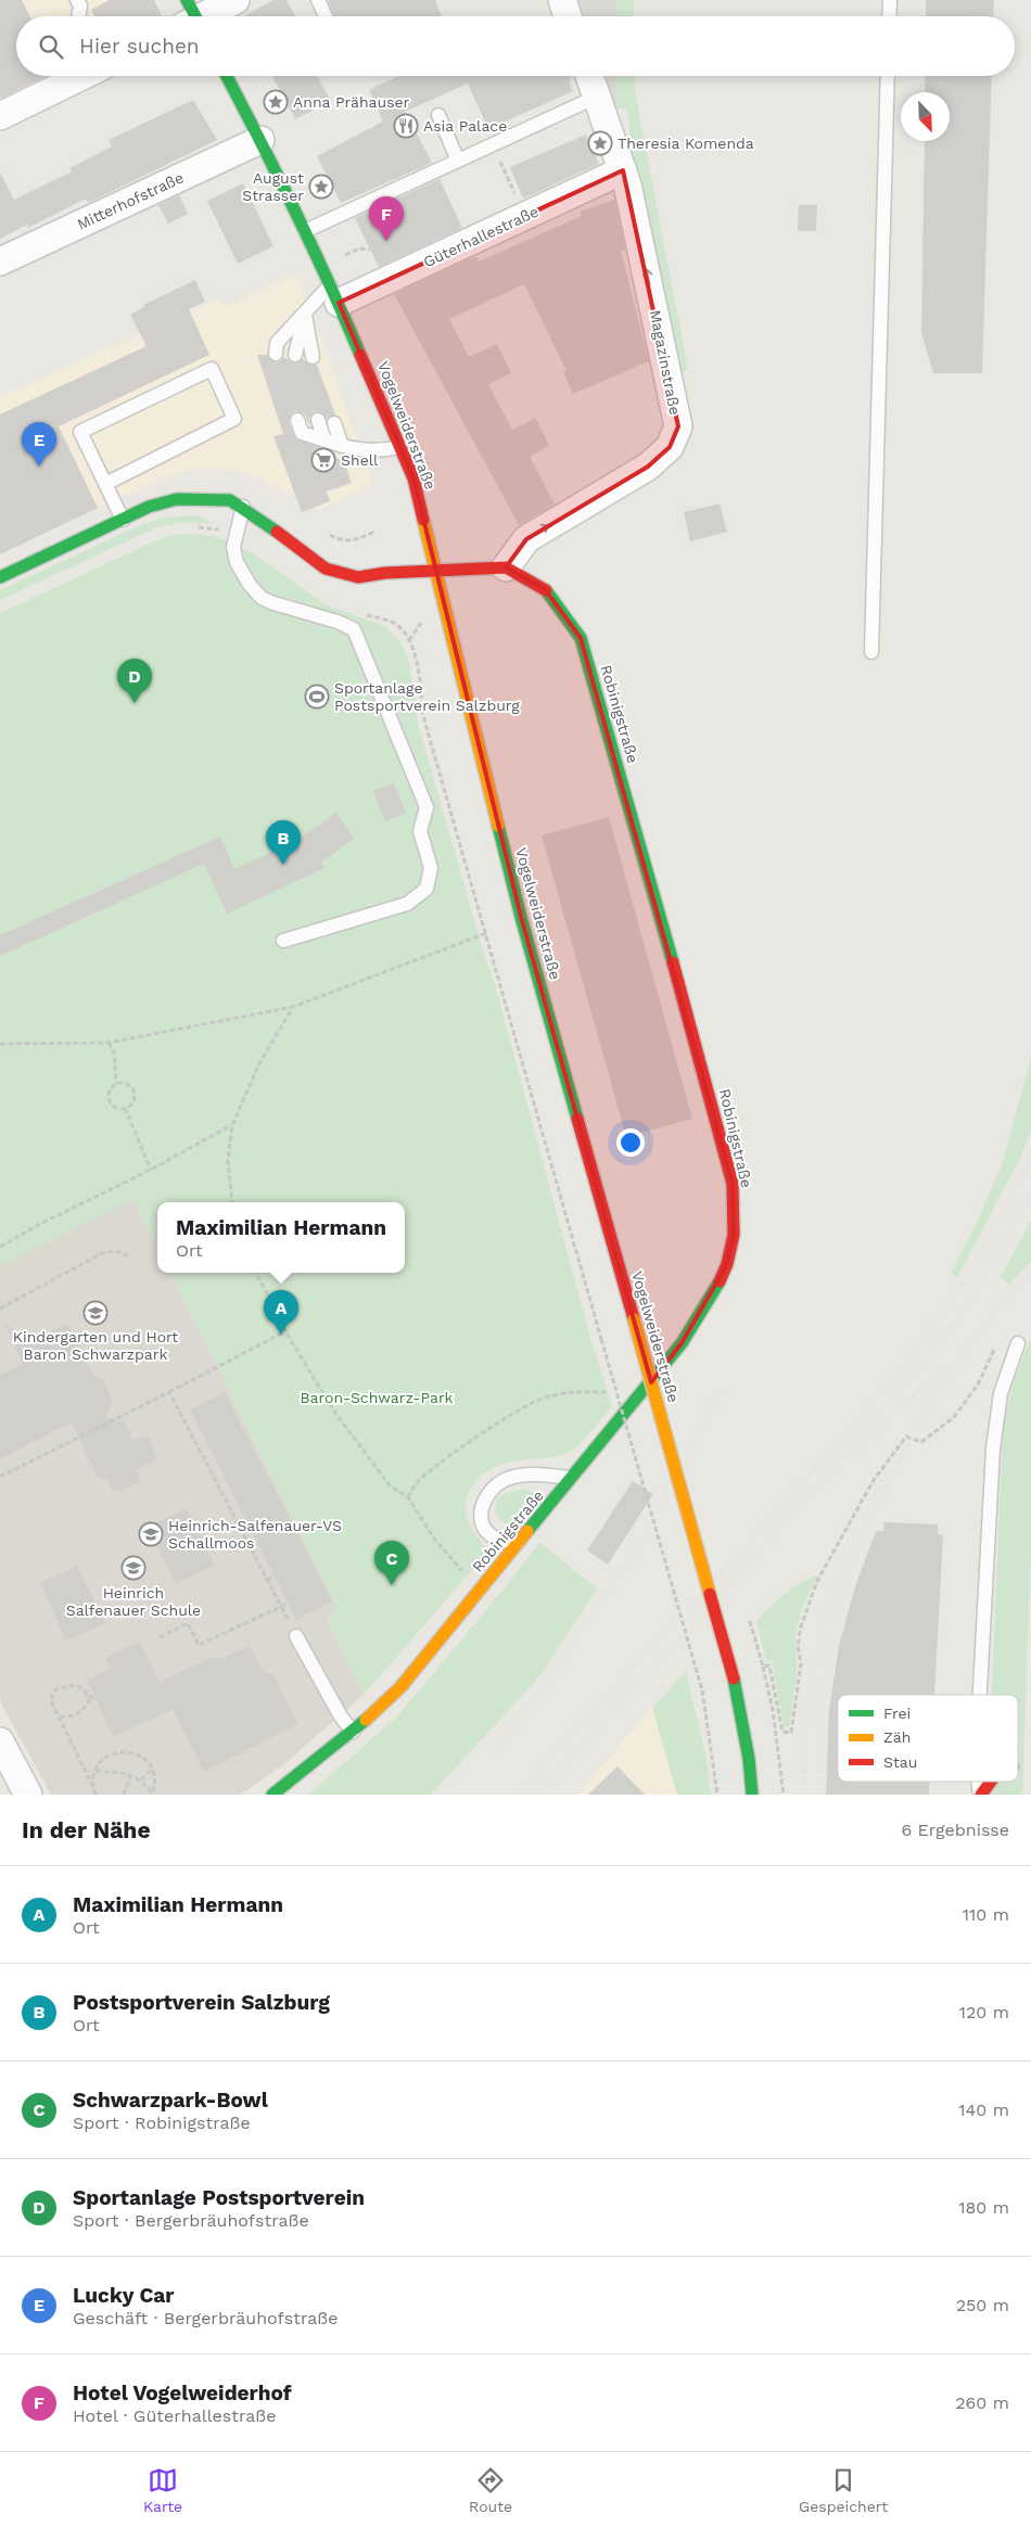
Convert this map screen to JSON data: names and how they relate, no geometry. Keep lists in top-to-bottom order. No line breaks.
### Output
{"streets":{"street":["Mitterhofstraße","Güterhallestraße","Magazinstraße","Vogelweiderstraße","Robinigstraße"]},"crossings":[["Mitterhofstraße","Vogelweiderstraße"],["Güterhallestraße","Magazinstraße"],["Güterhallestraße","Vogelweiderstraße"],["Magazinstraße","Robinigstraße"]],"one_way":["Magazinstraße"],"parks":["Baron-Schwarz-Park"],"places":{"place":["Anna Prähauser","Theresia Komenda","August Strasser"],"restaurant":["Asia Palace"],"supermarket":["Shell"],"sports":["Sportanlage Postsportverein Salzburg"],"school or university":["Kindergarten und Hort Baron Schwarzpark","Heinrich-Salfenauer-VS Schallmoos","Heinrich Salfenauer Schule"]},"legend":["Frei","Zäh","Stau"],"north":"bottom right","page":{"search":"Hier suchen","pins":["F","E","D","B","A","C"],"popup":["Maximilian Hermann","Ort"],"heading":["In der Nähe","6 Ergebnisse"],"list":[{"mark":"A","name":"Maximilian Hermann","note":"Ort","value":"110 m"},{"mark":"B","name":"Postsportverein Salzburg","note":"Ort","value":"120 m"},{"mark":"C","name":"Schwarzpark-Bowl","note":"Sport · Robinigstraße","value":"140 m"},{"mark":"D","name":"Sportanlage Postsportverein","note":"Sport · Bergerbräuhofstraße","value":"180 m"},{"mark":"E","name":"Lucky Car","note":"Geschäft · Bergerbräuhofstraße","value":"250 m"},{"mark":"F","name":"Hotel Vogelweiderhof","note":"Hotel · Güterhallestraße","value":"260 m"}],"nav":["Karte","Route","Gespeichert"]}}
